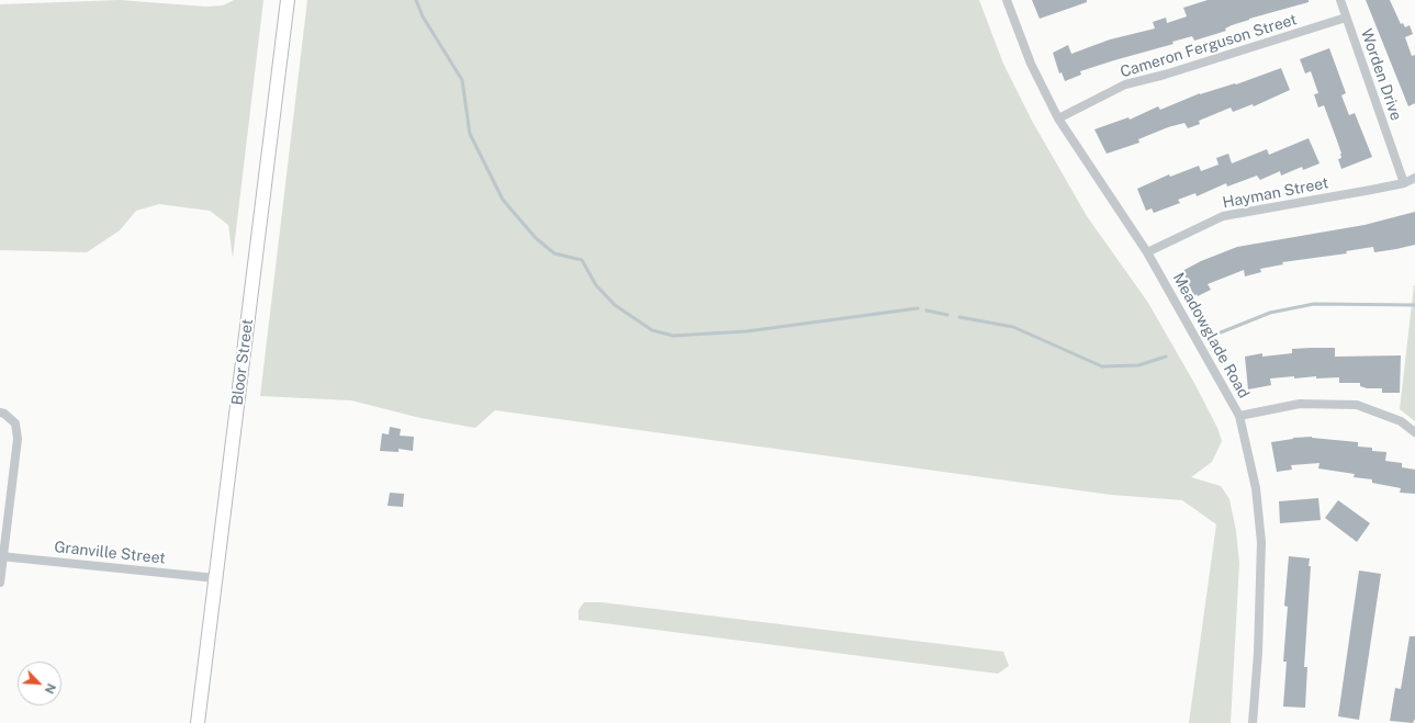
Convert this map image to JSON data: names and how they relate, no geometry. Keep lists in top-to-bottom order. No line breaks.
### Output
{"streets":{"main road":["Bloor Street"],"street":["Cameron Ferguson Street","Worden Drive","Hayman Street","Meadowglade Road","Granville Street"]},"crossings":[["Cameron Ferguson Street","Worden Drive"],["Cameron Ferguson Street","Meadowglade Road"],["Worden Drive","Hayman Street"],["Hayman Street","Meadowglade Road"],["Bloor Street","Granville Street"]],"north":"bottom right"}
